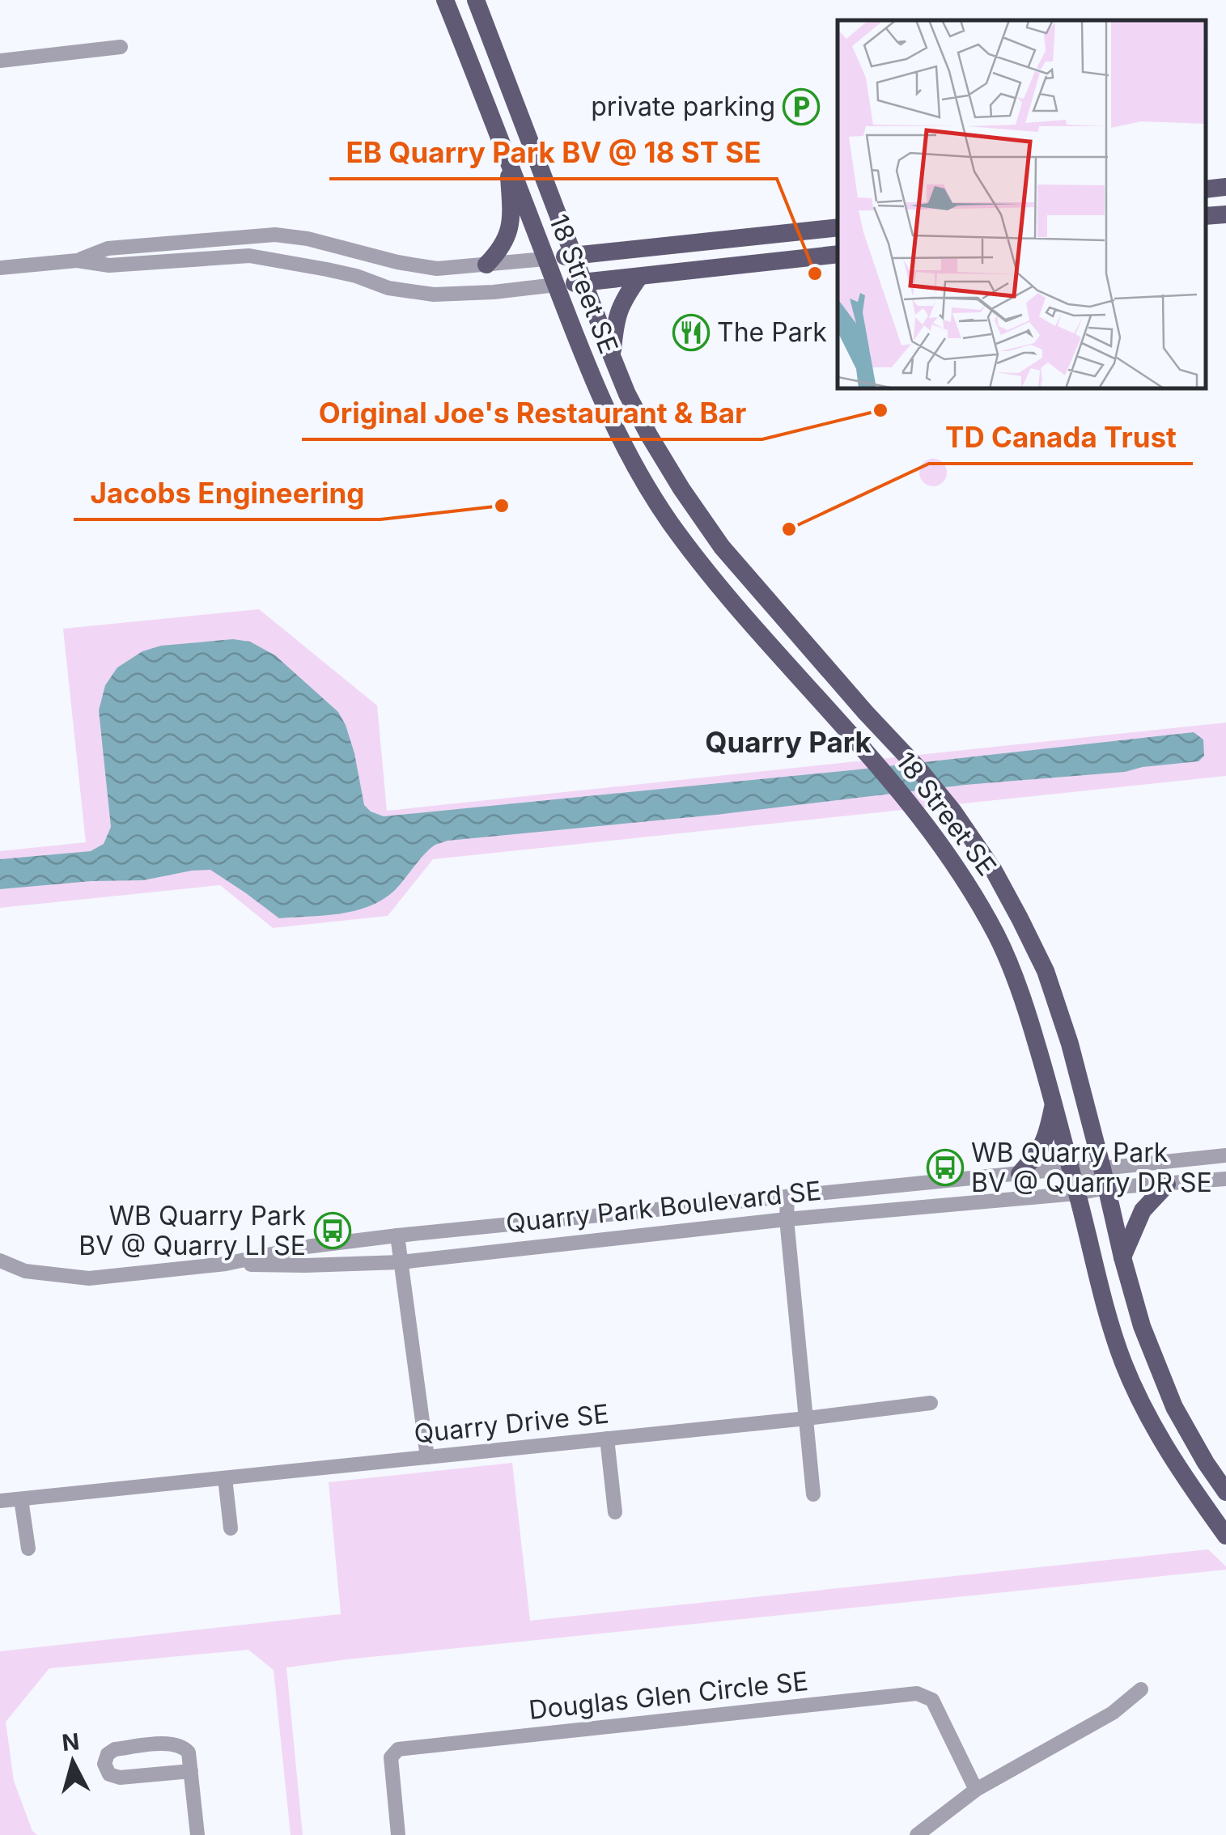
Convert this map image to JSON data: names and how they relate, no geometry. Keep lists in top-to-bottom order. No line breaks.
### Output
{"streets":{"main road":["18 Street SE"],"street":["Quarry Park Boulevard SE","Quarry Drive SE","Douglas Glen Circle SE"]},"crossings":[["18 Street SE","Quarry Park Boulevard SE"]],"districts":["Quarry Park"],"places":{"parking":["private parking"],"other":["EB Quarry Park BV @ 18 ST SE","Original Joe's Restaurant & Bar","Jacobs Engineering","TD Canada Trust"],"restaurant":["The Park"],"bus stop":["WB Quarry Park BV @ Quarry DR SE","WB Quarry Park BV @ Quarry LI SE"]},"north":"top"}
